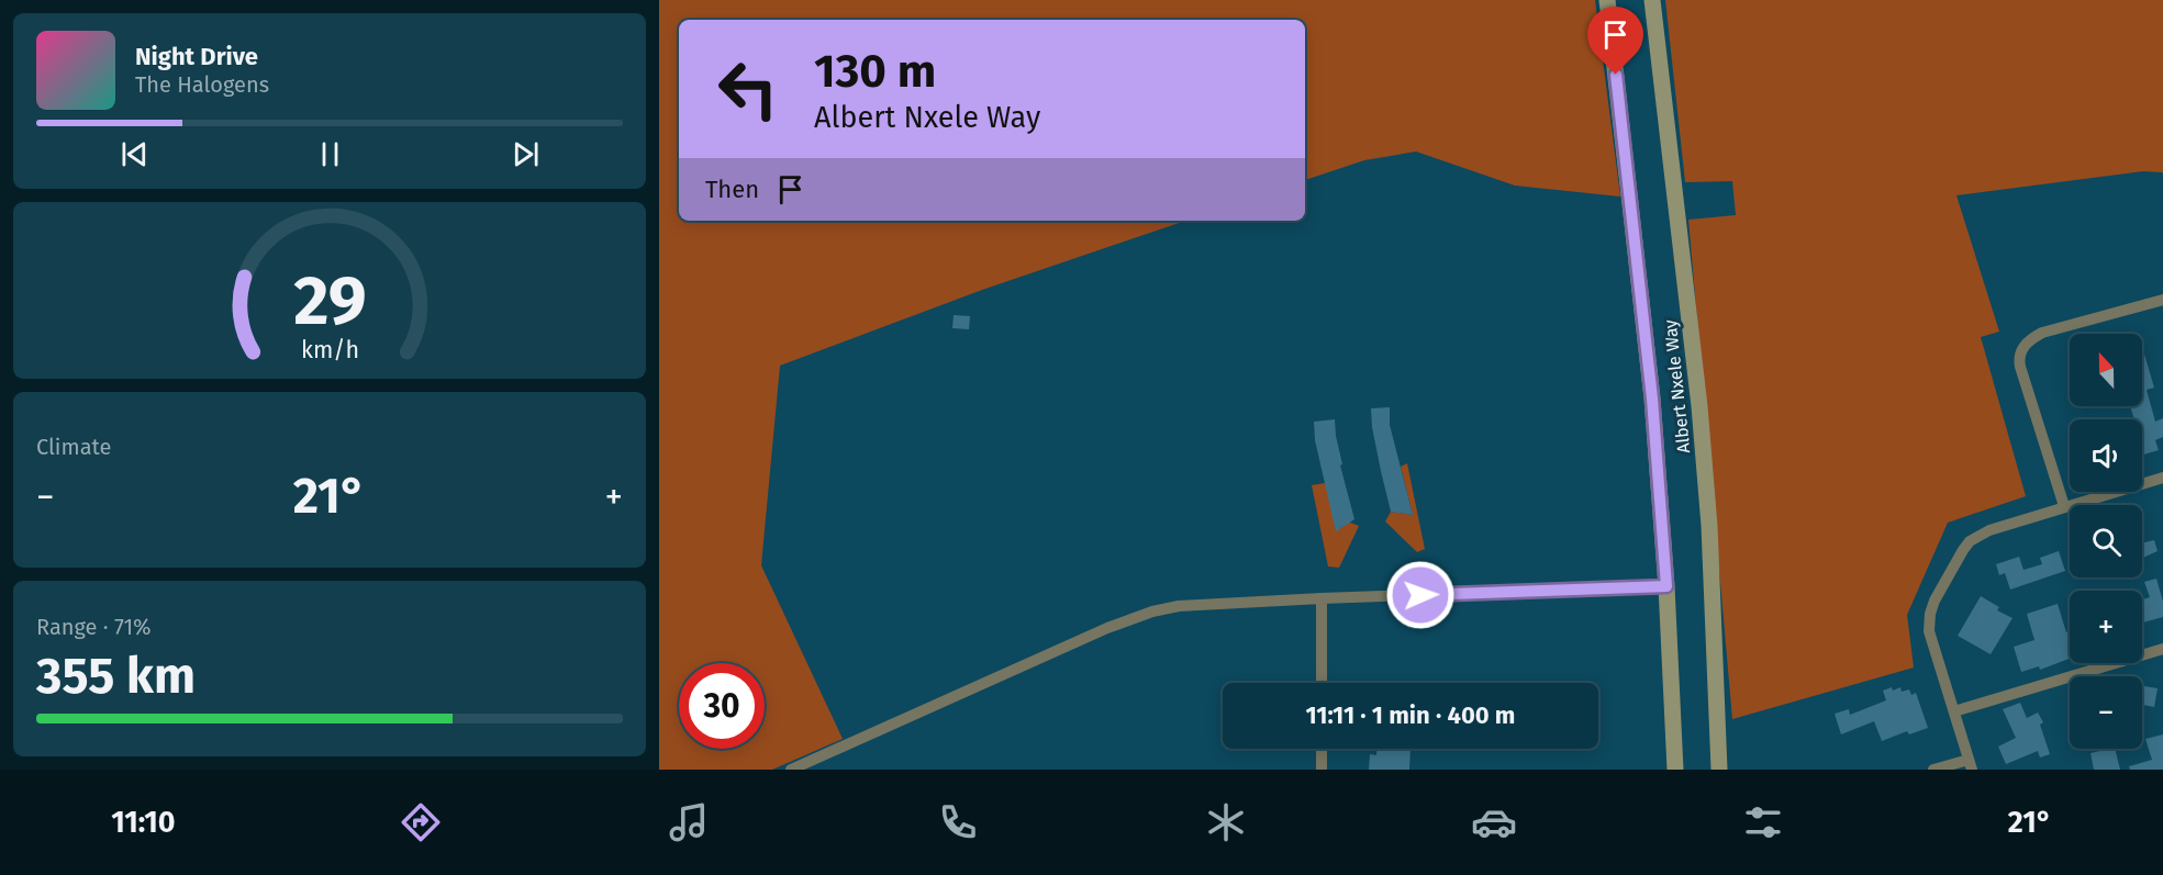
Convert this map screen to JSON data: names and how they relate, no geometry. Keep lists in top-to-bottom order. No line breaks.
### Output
{"streets":{"main road":["Albert Nxele Way"]},"north":"top","page":{"turn":["130 m","Albert Nxele Way"],"song":["Night Drive","The Halogens"],"then":"Then","map_buttons":["+","−"],"tile":["Climate",["Range · 71%","355 km"]],"heat":["−","21°","+"],"limit":"30","trip":"11:11 · 1 min · 400 m","tabs":["11:10","21°"],"gauge":["29","km/h"]}}
